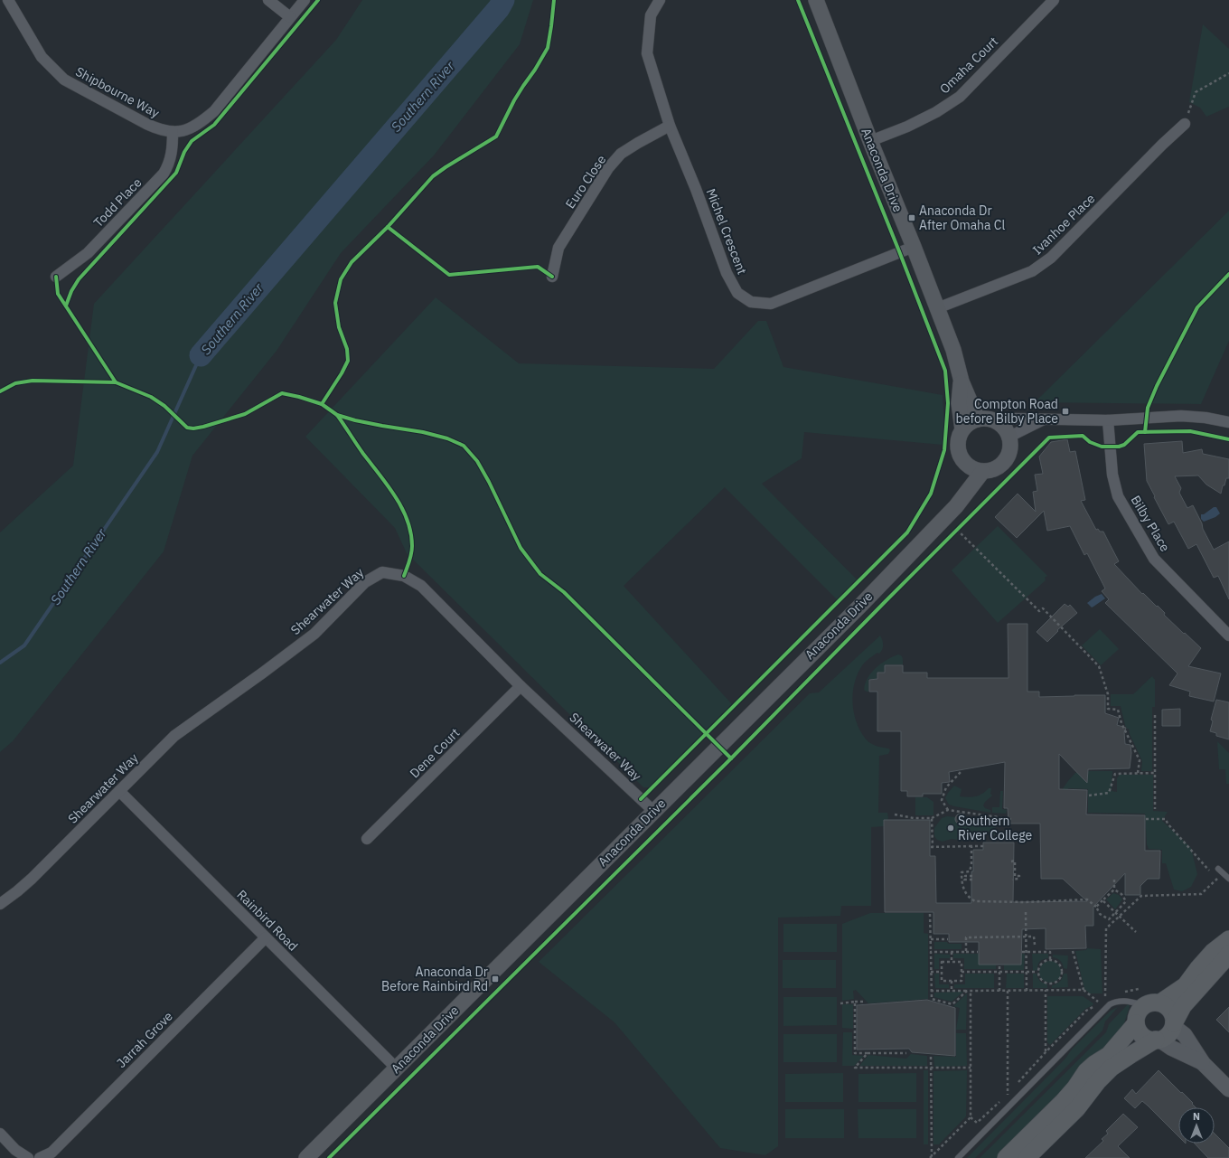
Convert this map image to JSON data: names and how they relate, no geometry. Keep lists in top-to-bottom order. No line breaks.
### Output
{"streets":{"main road":["Anaconda Drive"],"street":["Omaha Court","Shipbourne Way","Euro Close","Todd Place","Ivanhoe Place","Michel Crescent","Bilby Place","Shearwater Way","Dene Court","Rainbird Road","Jarrah Grove"]},"crossings":[["Omaha Court","Anaconda Drive"],["Shipbourne Way","Todd Place"],["Anaconda Drive","Ivanhoe Place"],["Anaconda Drive","Michel Crescent"],["Anaconda Drive","Shearwater Way"],["Anaconda Drive","Rainbird Road"],["Euro Close","Michel Crescent"],["Shearwater Way","Dene Court"],["Shearwater Way","Rainbird Road"],["Rainbird Road","Jarrah Grove"]],"water":["Southern River"],"places":{"transit":["Anaconda Dr After Omaha Cl","Compton Road before Bilby Place","Anaconda Dr Before Rainbird Rd"],"other":["Southern River College"]},"north":"top"}
